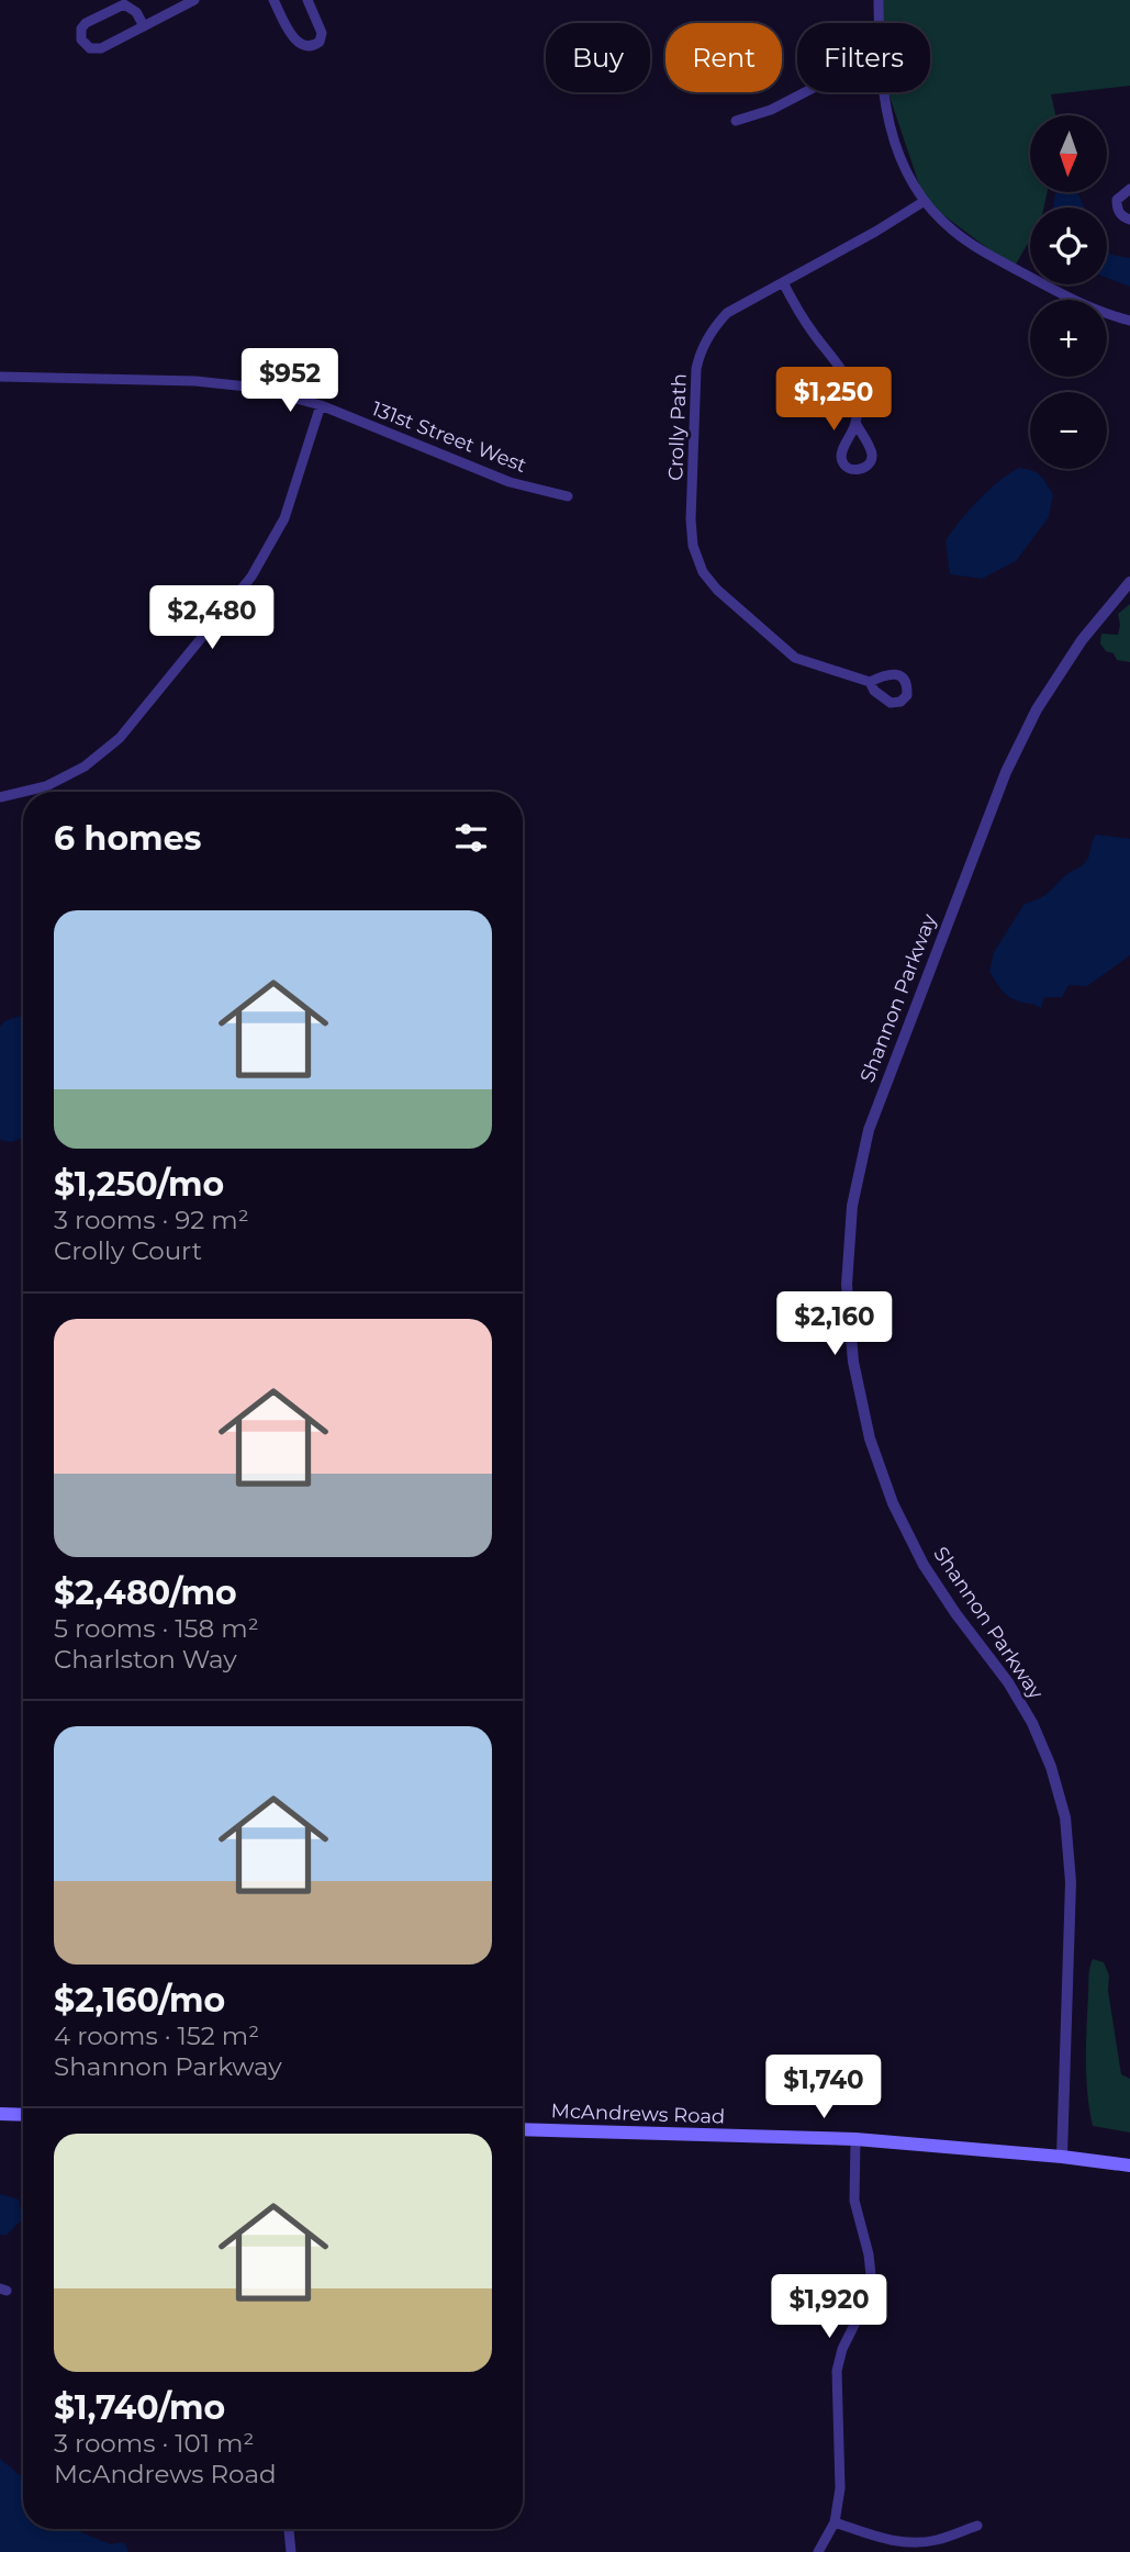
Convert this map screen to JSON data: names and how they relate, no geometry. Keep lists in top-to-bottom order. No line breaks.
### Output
{"streets":{"main road":["McAndrews Road"],"street":["Crolly Path","131st Street West","Shannon Parkway"]},"crossings":[["Shannon Parkway","McAndrews Road"]],"north":"bottom","page":{"chip":["Buy","Rent","Filters"],"map_buttons":["+","−"],"price":["$952","$1,250","$2,480","$2,160","$1,740","$1,920"],"heading":"6 homes","list":[{"name":"$1,250/mo","note":"3 rooms · 92 m² · Crolly Court"},{"name":"$2,480/mo","note":"5 rooms · 158 m² · Charlston Way"},{"name":"$2,160/mo","note":"4 rooms · 152 m² · Shannon Parkway"},{"name":"$1,740/mo","note":"3 rooms · 101 m² · McAndrews Road"}]}}
